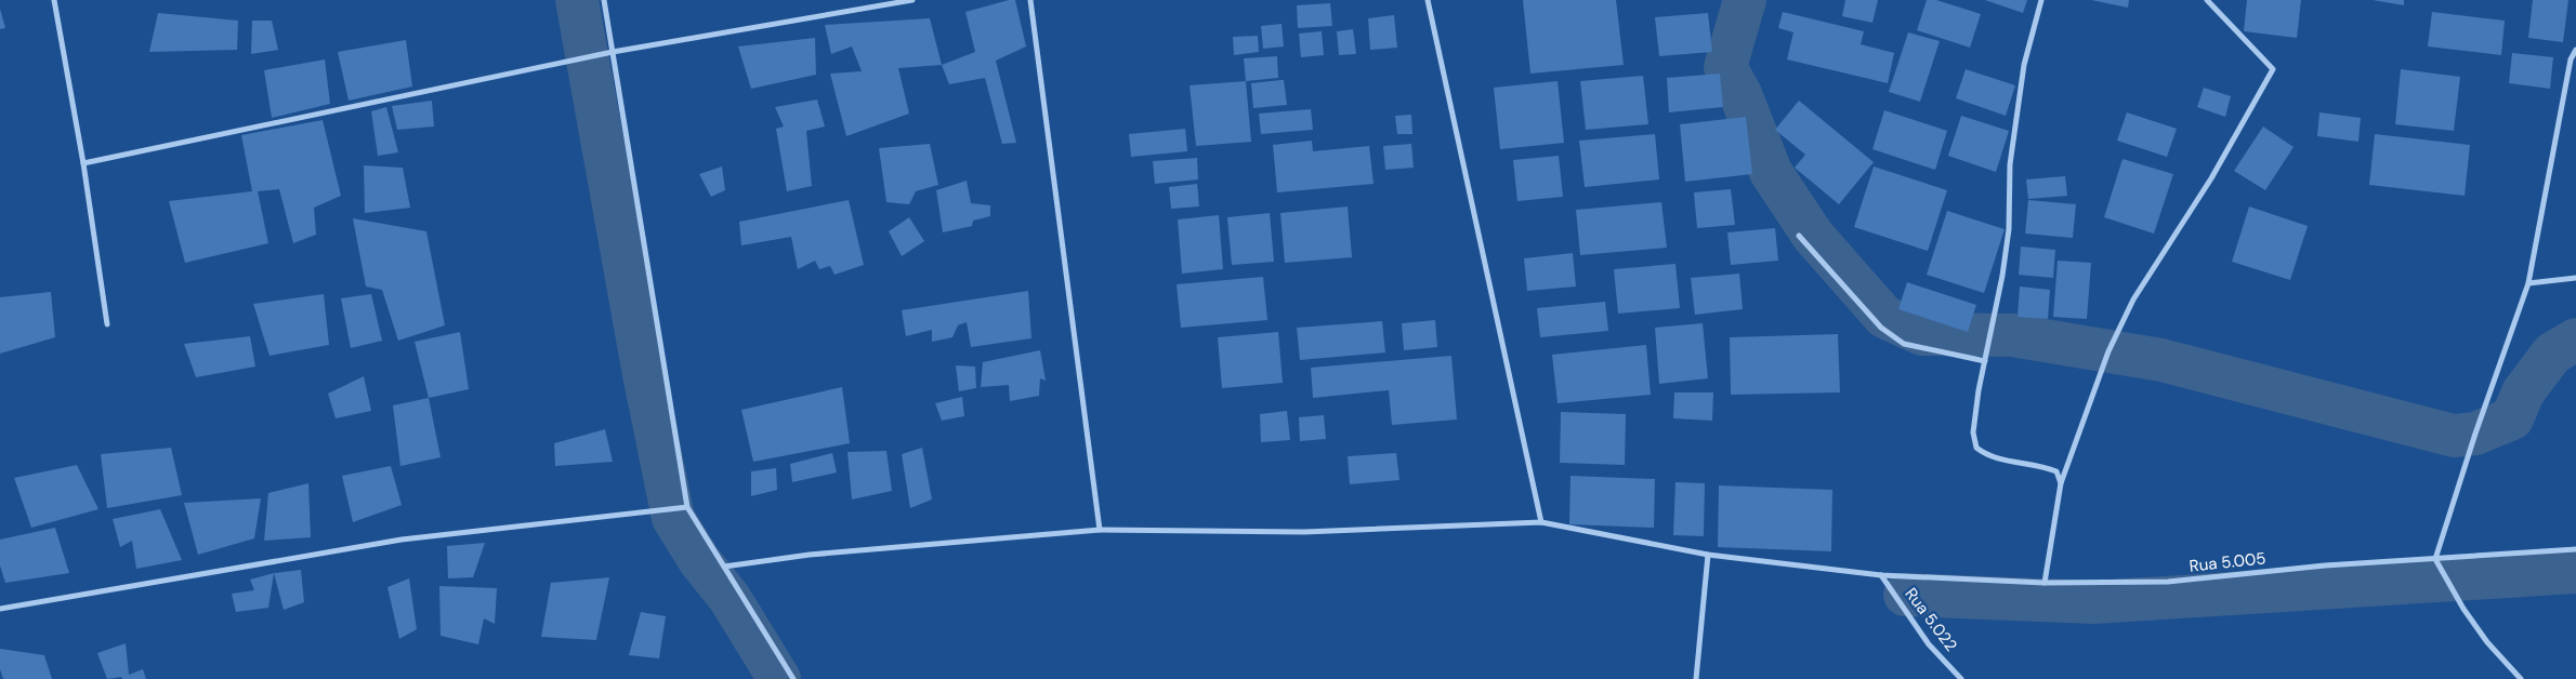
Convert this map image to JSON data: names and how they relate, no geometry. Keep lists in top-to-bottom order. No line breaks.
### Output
{"streets":{"street":["Rua 5.005","Rua 5.022"]},"crossings":[["Rua 5.005","Rua 5.022"]]}
